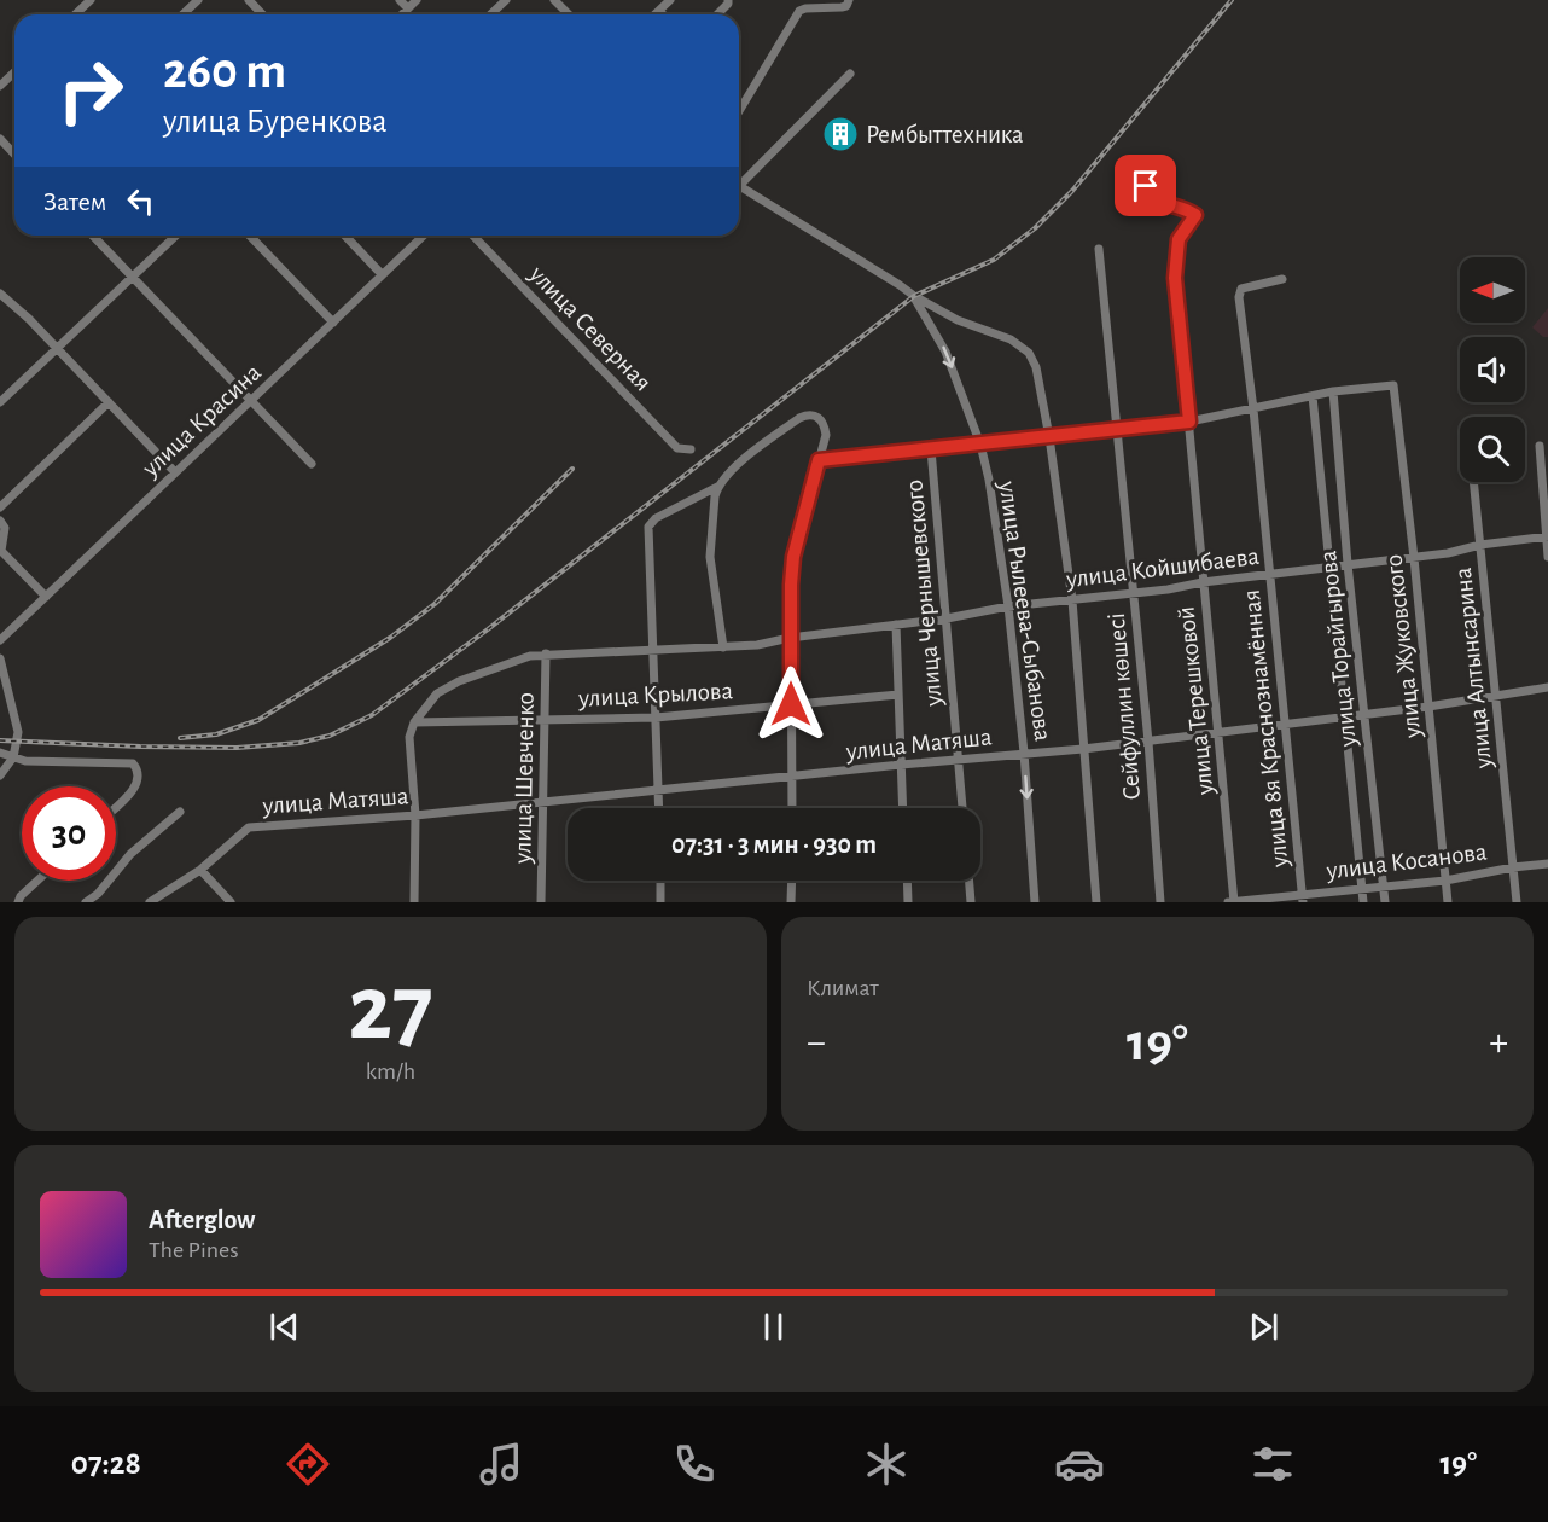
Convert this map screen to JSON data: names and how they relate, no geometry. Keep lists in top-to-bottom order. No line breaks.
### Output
{"streets":{"street":["улица Северная","улица Красина","улица Койшибаева","улица Чернышевского","улица Рылеева-Сыбанова","улица Жуковского","улица Торайгырова","улица Алтынсарина","улица Крылова","улица Терешковой","Сейфуллин көшесі","улица 8я Краснознамённая","улица Матяша","улица Шевченко","улица Косанова"]},"crossings":[["улица Койшибаева","улица Чернышевского"],["улица Койшибаева","улица Рылеева-Сыбанова"],["улица Койшибаева","улица Жуковского"],["улица Койшибаева","улица Торайгырова"],["улица Койшибаева","улица Алтынсарина"],["улица Койшибаева","улица Крылова"],["улица Койшибаева","улица Терешковой"],["улица Койшибаева","Сейфуллин көшесі"],["улица Койшибаева","улица 8я Краснознамённая"],["улица Койшибаева","улица Шевченко"],["улица Чернышевского","улица Матяша"],["улица Рылеева-Сыбанова","улица Матяша"],["улица Жуковского","улица Торайгырова"],["улица Жуковского","улица Матяша"],["улица Жуковского","улица Косанова"],["улица Торайгырова","улица Матяша"],["улица Торайгырова","улица Косанова"],["улица Алтынсарина","улица Матяша"],["улица Алтынсарина","улица Косанова"],["улица Крылова","улица Шевченко"],["улица Терешковой","улица Матяша"],["улица Терешковой","улица Косанова"],["Сейфуллин көшесі","улица Матяша"],["улица 8я Краснознамённая","улица Матяша"],["улица 8я Краснознамённая","улица Косанова"],["улица Матяша","улица Шевченко"]],"places":{"building":["Рембыттехника"]},"north":"left","page":{"turn":["260 m","улица Буренкова"],"then":"Затем","limit":"30","trip":"07:31 · 3 мин · 930 m","tile":[["27","km/h"],"Климат"],"heat":["−","19°","+"],"song":["Afterglow","The Pines"],"tabs":["07:28","19°"]}}
